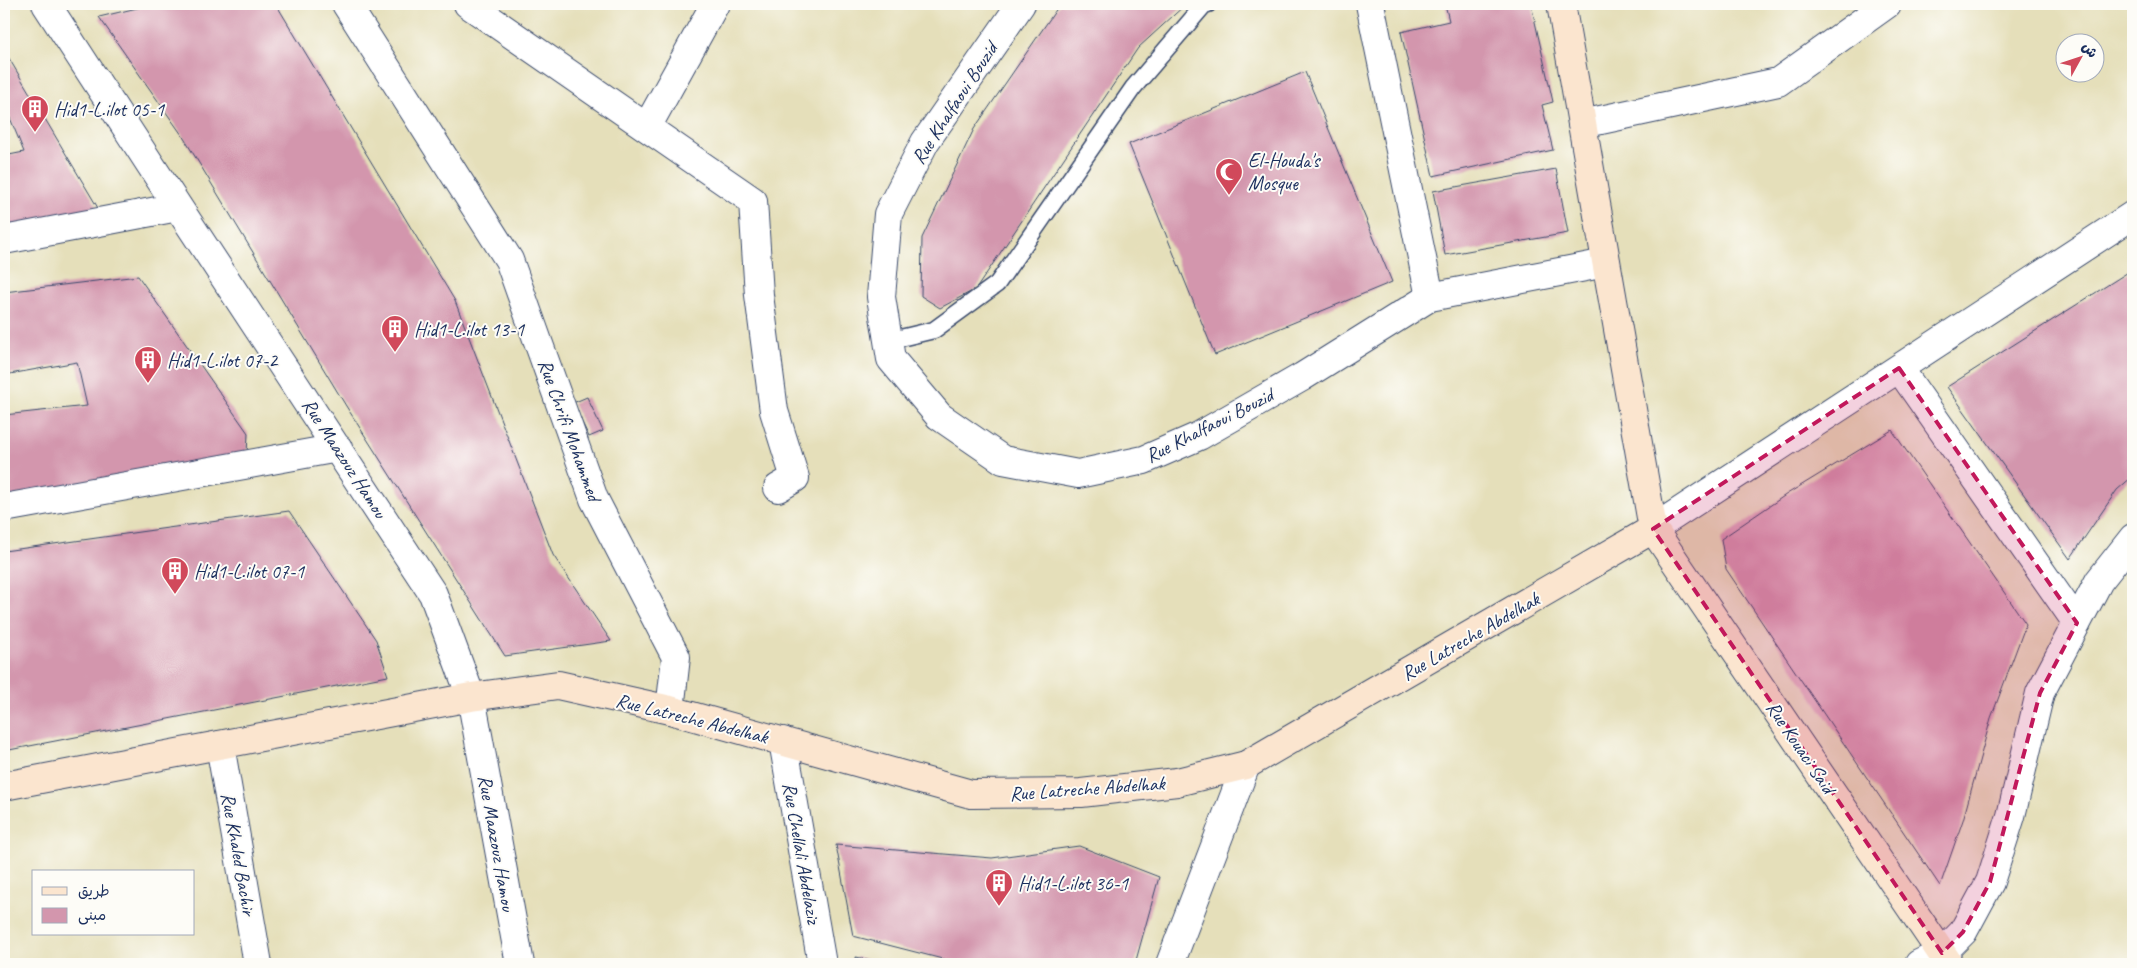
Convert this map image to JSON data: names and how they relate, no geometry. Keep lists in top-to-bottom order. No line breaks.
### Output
{"streets":{"street":["Rue Khalfaoui Bouzid","Rue Chrifi Mohammed","Rue Maazouz Hamou","Rue Latreche Abdelhak","Rue Kouaci Said","Rue Chellali Abdelaziz","Rue Khaled Bachir"]},"crossings":[["Rue Chrifi Mohammed","Rue Latreche Abdelhak"],["Rue Maazouz Hamou","Rue Latreche Abdelhak"],["Rue Latreche Abdelhak","Rue Kouaci Said"],["Rue Latreche Abdelhak","Rue Chellali Abdelaziz"],["Rue Latreche Abdelhak","Rue Khaled Bachir"]],"places":{"building":["Hid1-L.ilot 05-1","Hid1-L.ilot 13-1","Hid1-L.ilot 07-2","Hid1-L.ilot 07-1","Hid1-L.ilot 36-1"],"mosque":["El-Houda's Mosque"]},"legend":["طريق","مبنى"],"north":"top right"}
